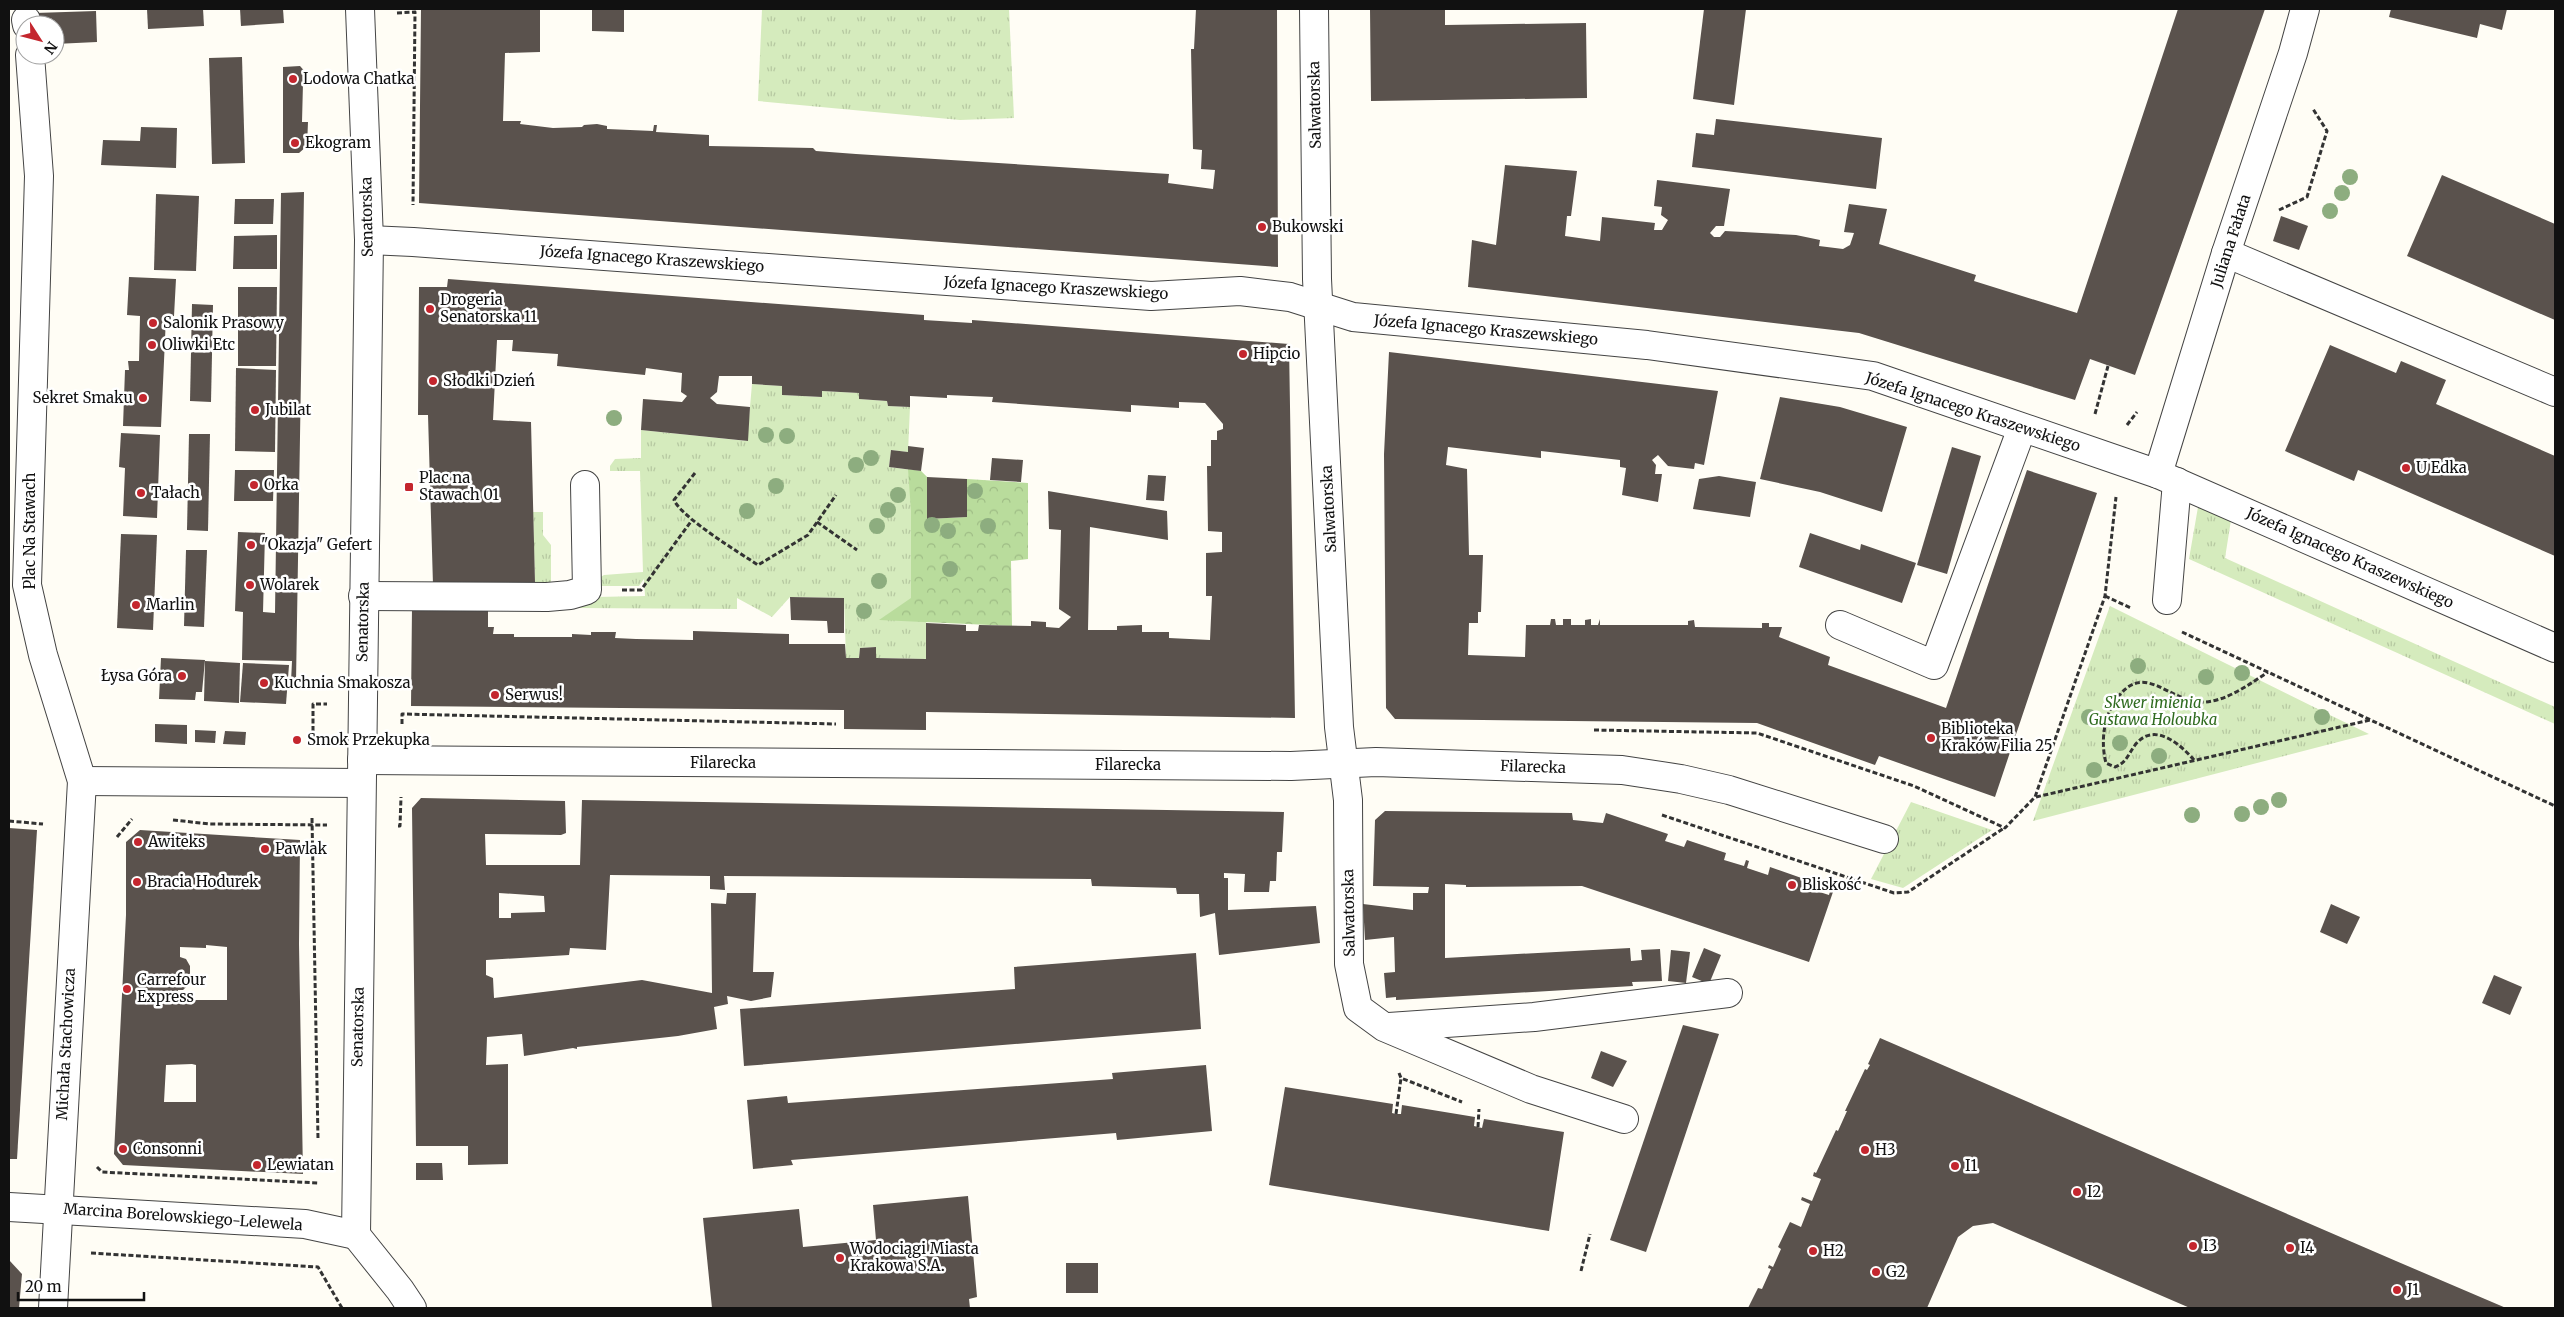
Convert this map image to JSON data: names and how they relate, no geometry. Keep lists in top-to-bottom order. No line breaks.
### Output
{"streets":{"street":["Salwatorska","Senatorska","Juliana Fałata","Józefa Ignacego Kraszewskiego","Plac Na Stawach","Filarecka","Michała Stachowicza","Marcina Borelowskiego-Lelewela"]},"crossings":[["Salwatorska","Józefa Ignacego Kraszewskiego"],["Salwatorska","Filarecka"],["Senatorska","Józefa Ignacego Kraszewskiego"],["Senatorska","Filarecka"],["Senatorska","Marcina Borelowskiego-Lelewela"],["Juliana Fałata","Józefa Ignacego Kraszewskiego"],["Plac Na Stawach","Michała Stachowicza"],["Michała Stachowicza","Marcina Borelowskiego-Lelewela"]],"parks":["Skwer imienia Gustawa Holoubka"],"places":{"other":["Lodowa Chatka","Ekogram","Bukowski","Drogeria Senatorska 11","Salonik Prasowy","Oliwki Etc","Hipcio","Słodki Dzień","Sekret Smaku","Jubilat","U Edka","Orka","Tałach","\"Okazja\" Gefert","Wolarek","Marlin","Łysa Góra","Kuchnia Smakosza","Serwus!","Biblioteka Kraków Filia 25","Smok Przekupka","Awiteks","Pawlak","Bracia Hodurek","Bliskość","Carrefour Express","Consonni","H3","Lewiatan","I1","I2","I3","I4","H2","Wodociągi Miasta Krakowa S.A.","G2","J1"],"transit":["Plac na Stawach 01"]},"scale_bar":"20 m","north":"bottom right"}
